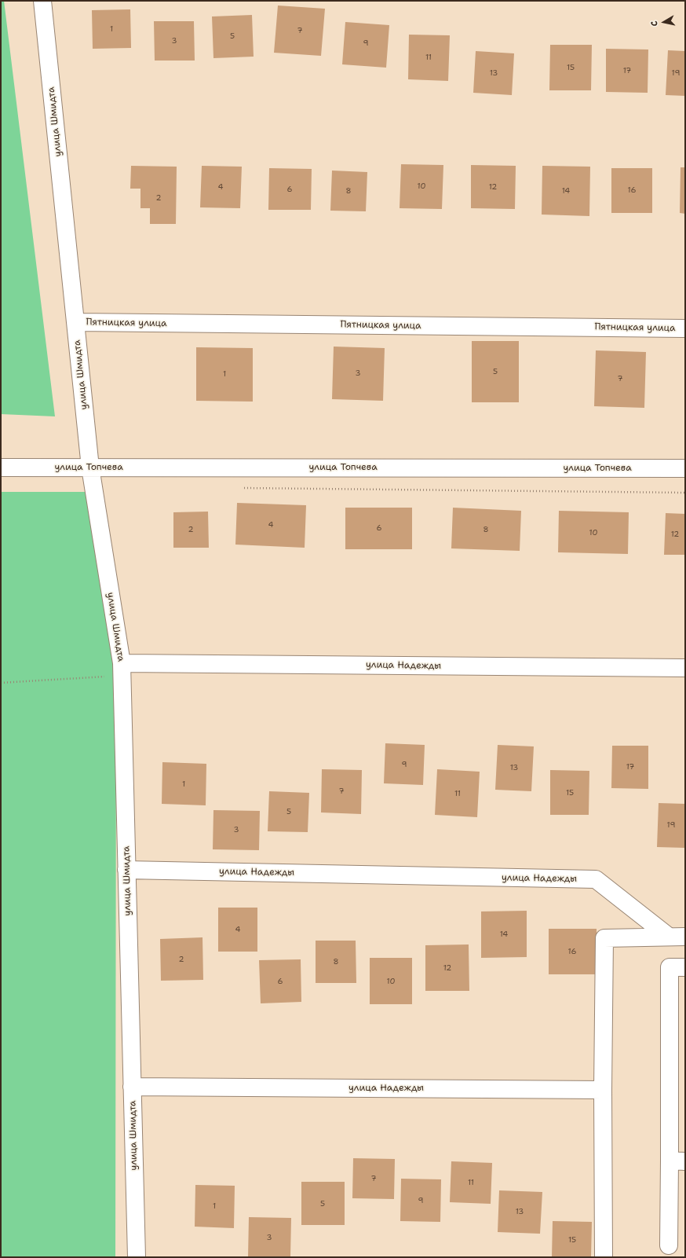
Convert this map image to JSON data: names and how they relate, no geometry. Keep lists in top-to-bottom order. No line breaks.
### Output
{"streets":{"street":["улица Шмидта","Пятницкая улица","улица Топчева","улица Надежды"]},"crossings":[["улица Шмидта","Пятницкая улица"],["улица Шмидта","улица Топчева"],["улица Шмидта","улица Надежды"]],"house_numbers":["1","7","5","3","9","11","15","17","13","19","10","4","12","6","16","8","14","2","5","3","1","7","4","6","2","8","10","12","9","17","13","1","7","15","11","5","19","3","4","14","16","2","8","12","6","10","7","11","9","5","1","13","3","15"],"north":"left"}
